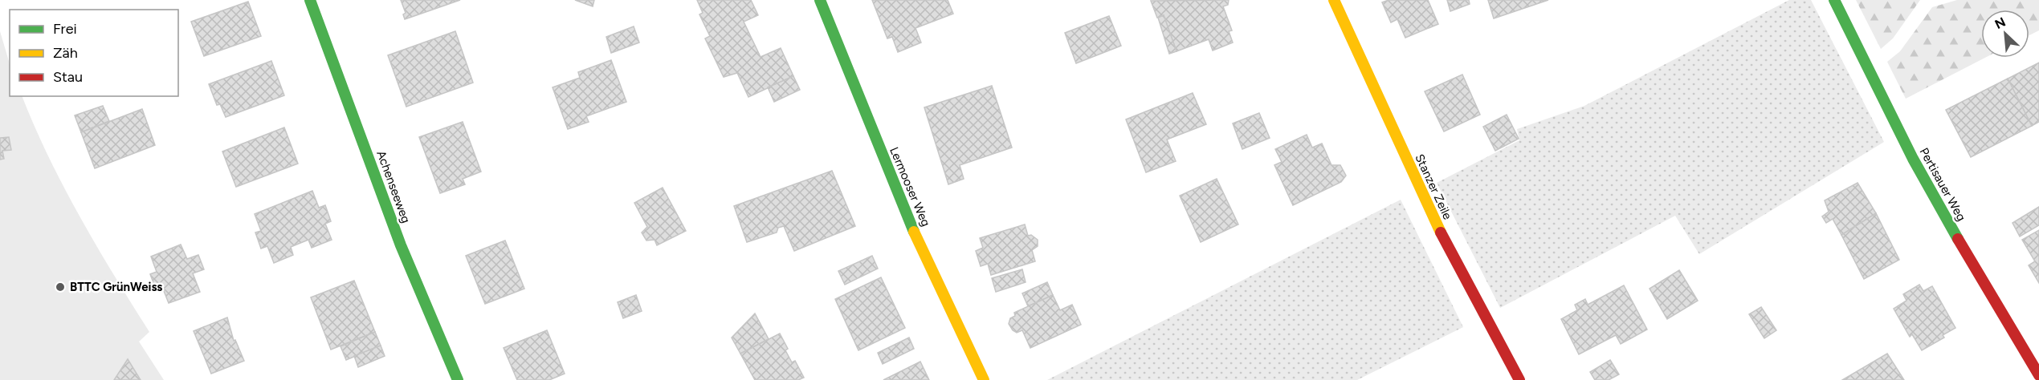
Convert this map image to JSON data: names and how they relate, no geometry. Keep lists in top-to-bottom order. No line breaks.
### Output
{"streets":{"street":["Pertisauer Weg","Achenseeweg","Lermooser Weg","Stanzer Zeile"]},"places":["BTTC GrünWeiss"],"legend":["Frei","Zäh","Stau"],"north":"top left"}
